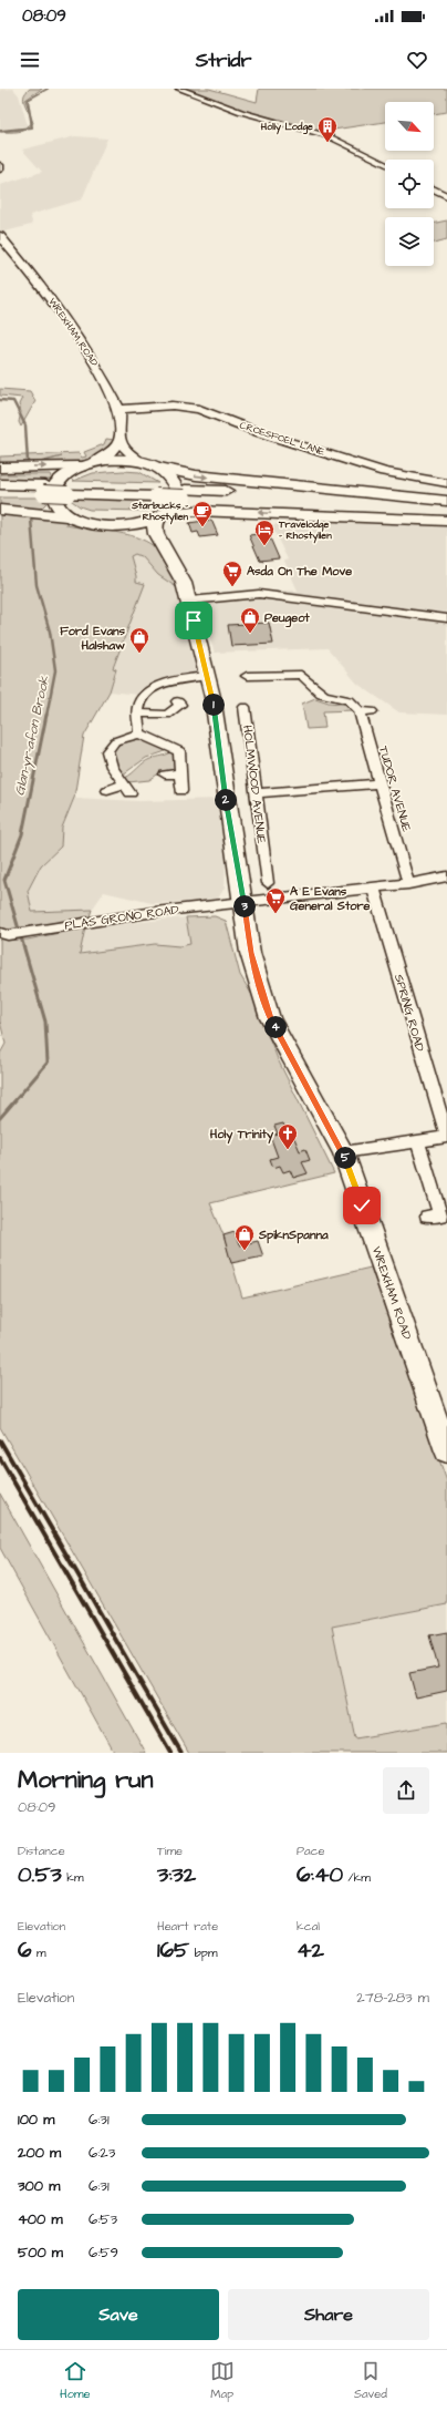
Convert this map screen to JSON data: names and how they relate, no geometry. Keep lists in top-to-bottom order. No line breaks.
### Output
{"streets":{"main road":["WREXHAM ROAD","CROESFOEL LANE"],"street":["HOLMWOOD AVENUE","TUDOR AVENUE","PLAS GRONO ROAD","SPRING ROAD"]},"crossings":[["WREXHAM ROAD","CROESFOEL LANE"],["WREXHAM ROAD","PLAS GRONO ROAD"],["TUDOR AVENUE","PLAS GRONO ROAD"],["PLAS GRONO ROAD","SPRING ROAD"]],"water":["Glan-yr-afon Brook"],"places":{"building":["Holly Lodge"],"cafe":["Starbucks - Rhostyllen"],"hotel":["Travelodge - Rhostyllen"],"supermarket":["Asda On The Move","A E Evans General Store"],"shop":["Peugeot","Ford Evans Halshaw","SpiknSpanna"],"church":["Holy Trinity"]},"north":"bottom right","page":{"status":"08:09","header":"Stridr","pins":["1","2","3","4","5"],"heading":["Morning run","08:09"],"stats":[["Distance","0.53 km"],["Time","3:32"],["Pace","6:40 /km"],["Elevation","6 m"],["Heart rate","165 bpm"],["kcal","42"]],"chart":["Elevation","278–283 m"],"list":[{"name":"100 m","note":"6:31"},{"name":"200 m","note":"6:23"},{"name":"300 m","note":"6:31"},{"name":"400 m","note":"6:53"},{"name":"500 m","note":"6:59"}],"buttons":["Save","Share"],"tabs":["Home","Map","Saved"]}}
